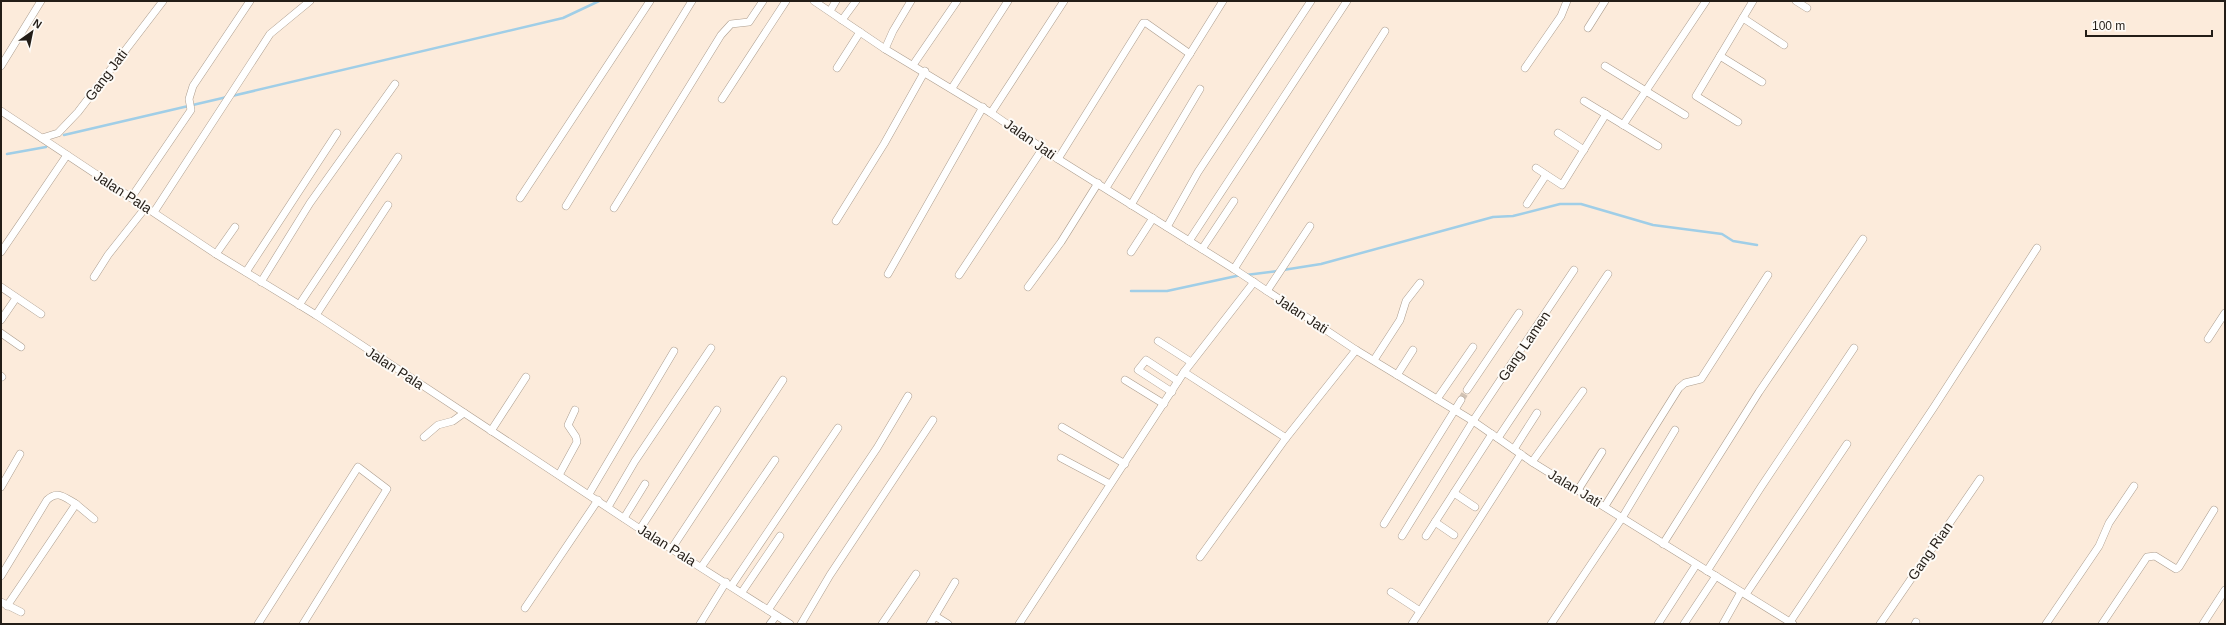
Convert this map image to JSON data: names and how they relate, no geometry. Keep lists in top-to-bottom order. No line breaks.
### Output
{"streets":{"street":["Gang Jati","Jalan Jati","Jalan Pala","Gang Lamen","Gang Rian"]},"crossings":[["Gang Jati","Jalan Pala"],["Jalan Jati","Gang Lamen"]],"scale_bar":"100 m","north":"top right"}
